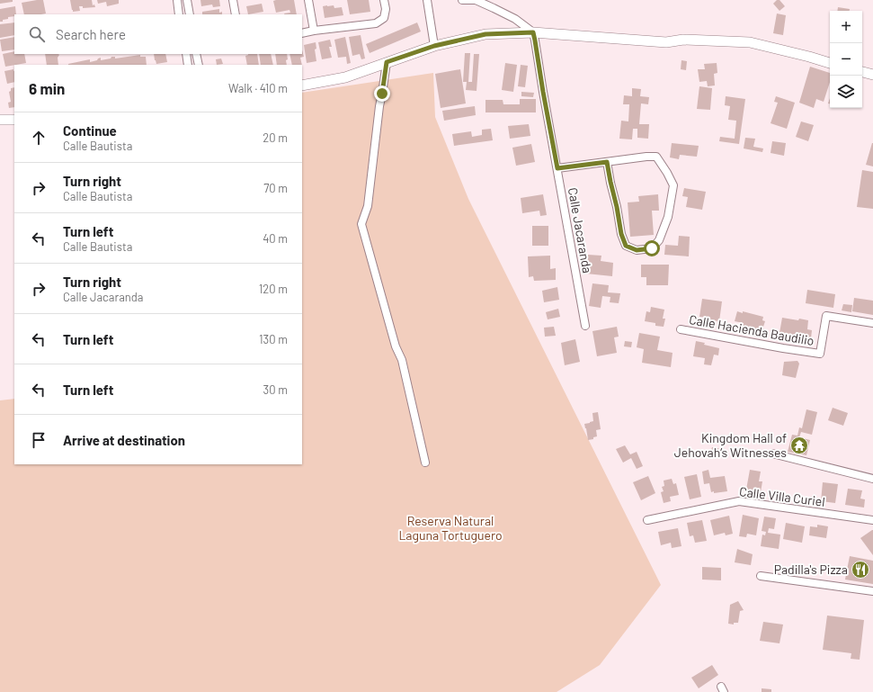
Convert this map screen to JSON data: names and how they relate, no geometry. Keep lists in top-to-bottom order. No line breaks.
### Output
{"streets":{"street":["Calle Jacaranda","Calle Hacienda Baudilio","Calle Villa Curiel"]},"parks":["Reserva Natural Laguna Tortuguero"],"places":{"temple":["Kingdom Hall of Jehovah’s Witnesses"],"restaurant":["Padilla's Pizza"]},"page":{"map_buttons":["+","−"],"search":"Search here","heading":["6 min","Walk · 410 m"],"list":[["Continue","Calle Bautista","20 m"],["Turn right","Calle Bautista","70 m"],["Turn left","Calle Bautista","40 m"],["Turn right","Calle Jacaranda","120 m"],["Turn left","130 m"],["Turn left","30 m"],"Arrive at destination"]}}
